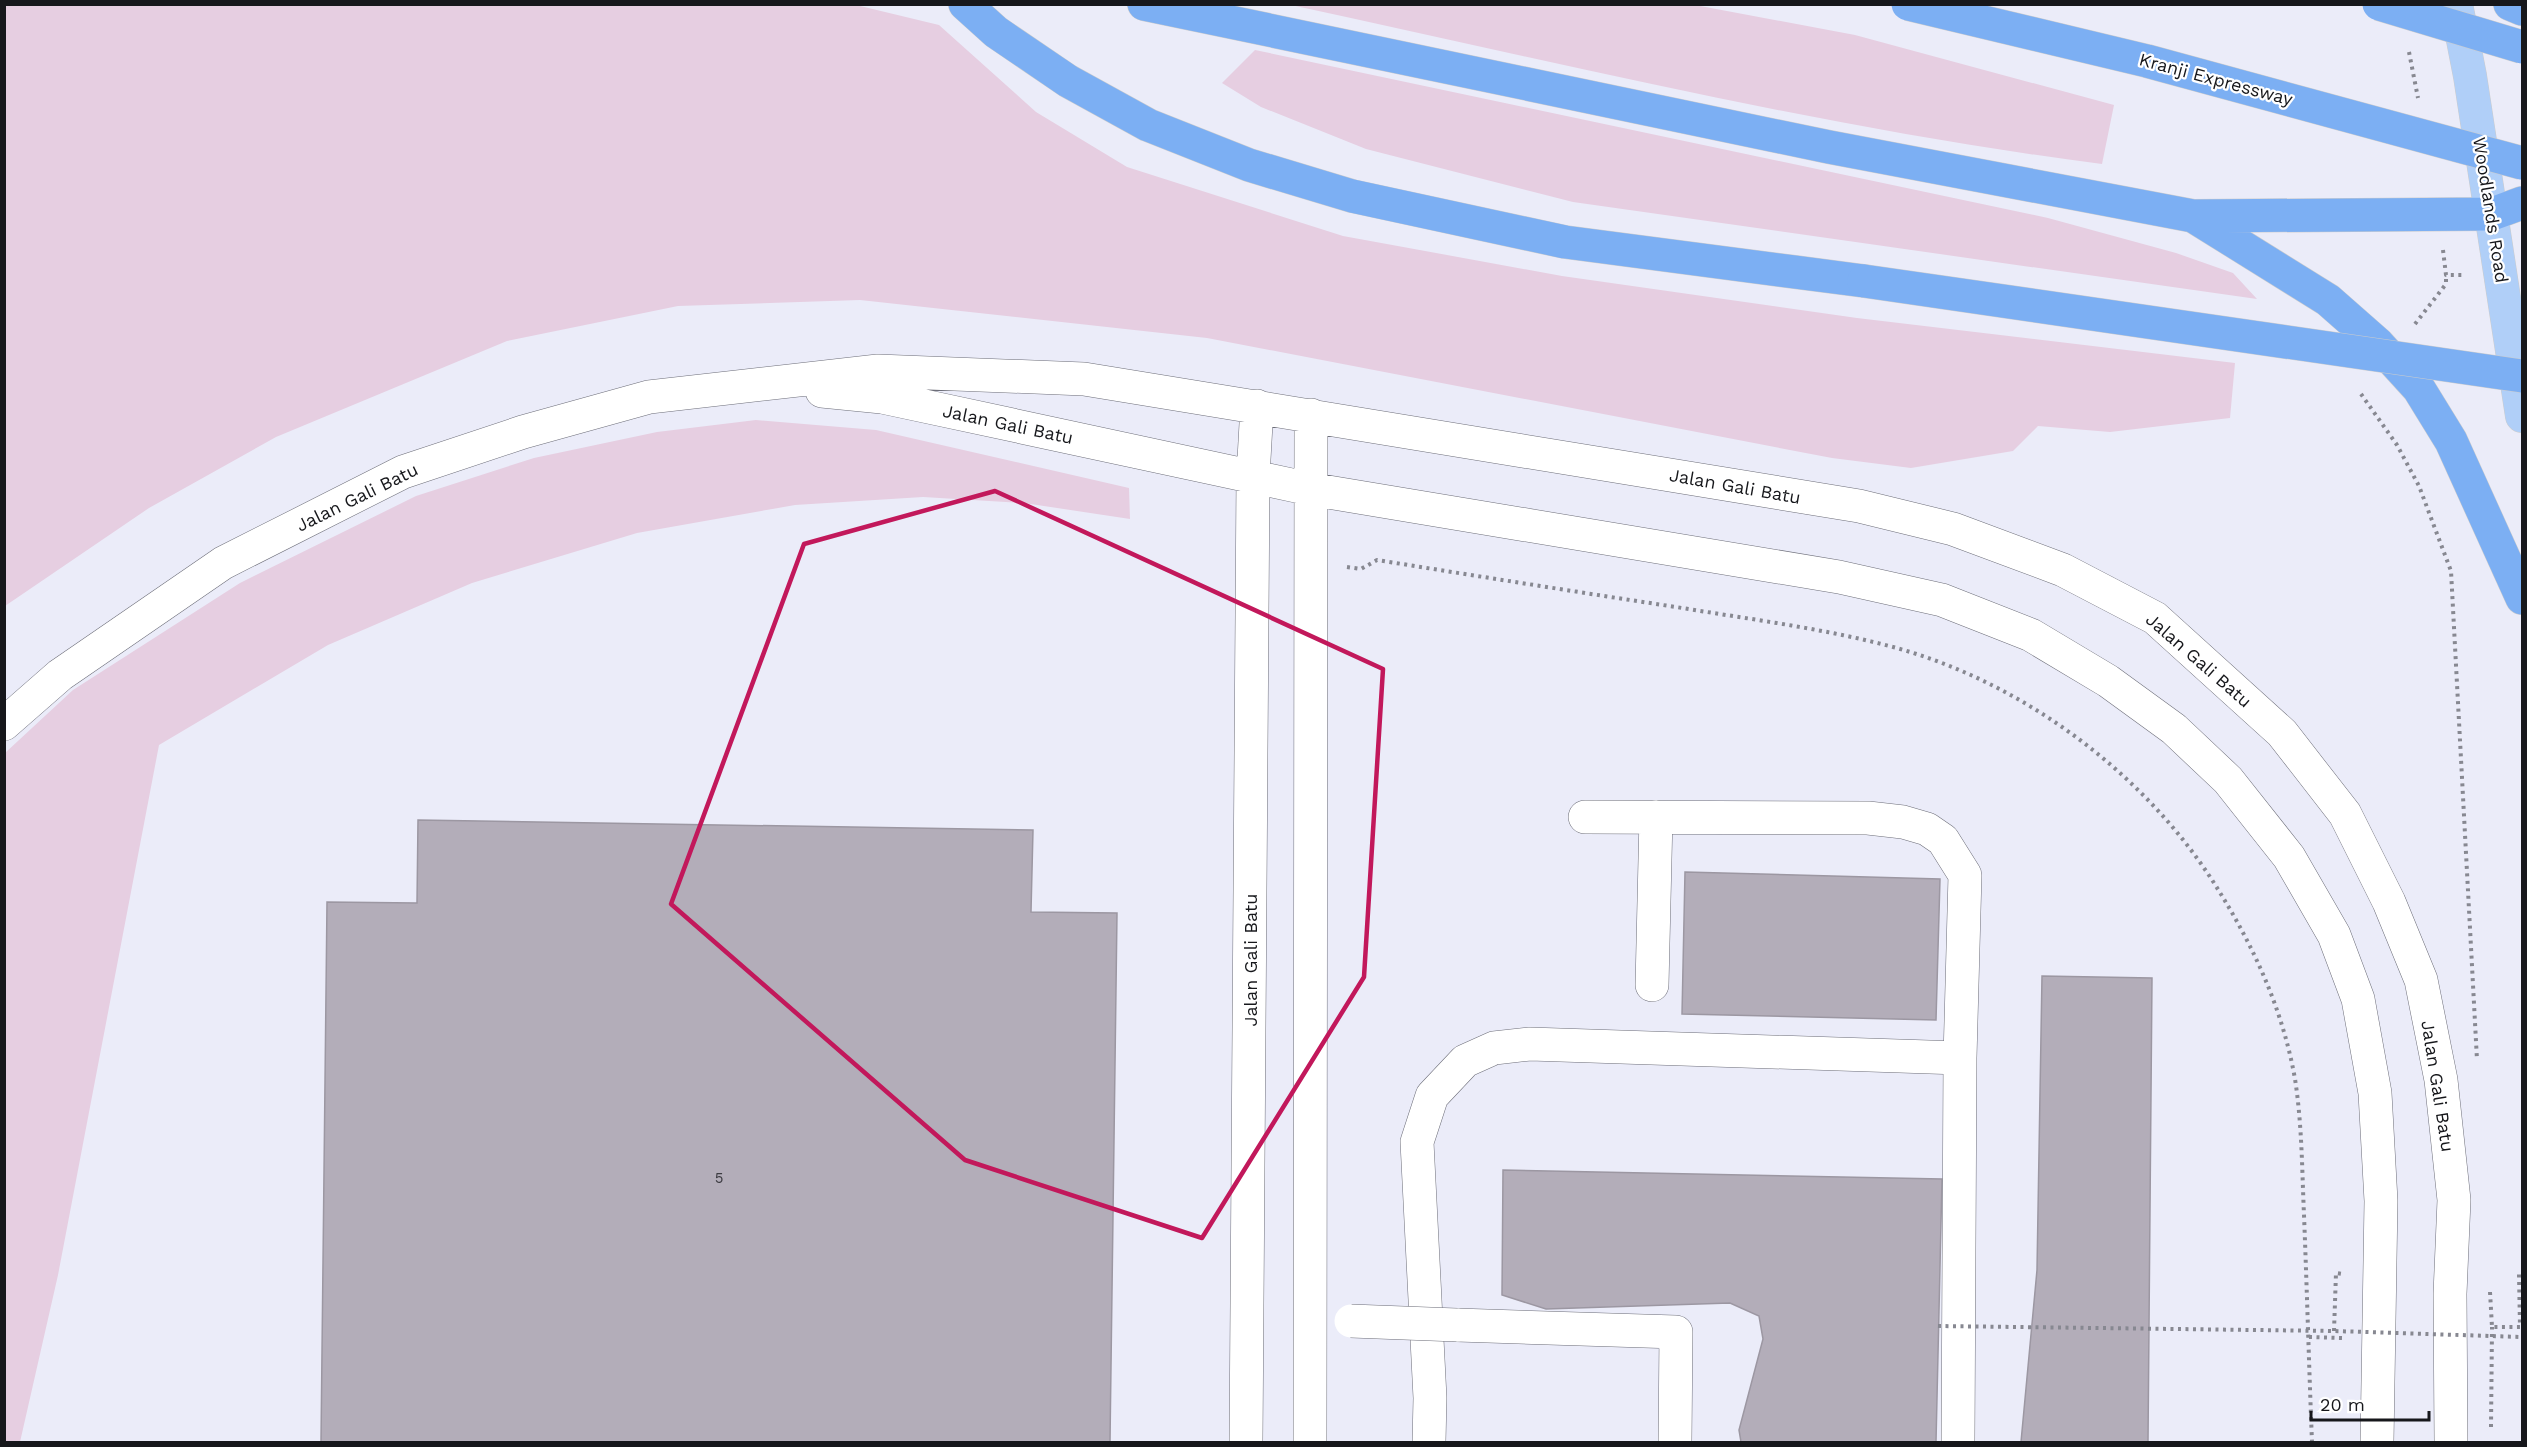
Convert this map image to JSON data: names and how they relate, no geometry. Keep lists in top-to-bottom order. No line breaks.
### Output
{"streets":{"highway":["Kranji Expressway"],"main road":["Woodlands Road"],"street":["Jalan Gali Batu"]},"house_numbers":["5"],"scale_bar":"20 m"}
